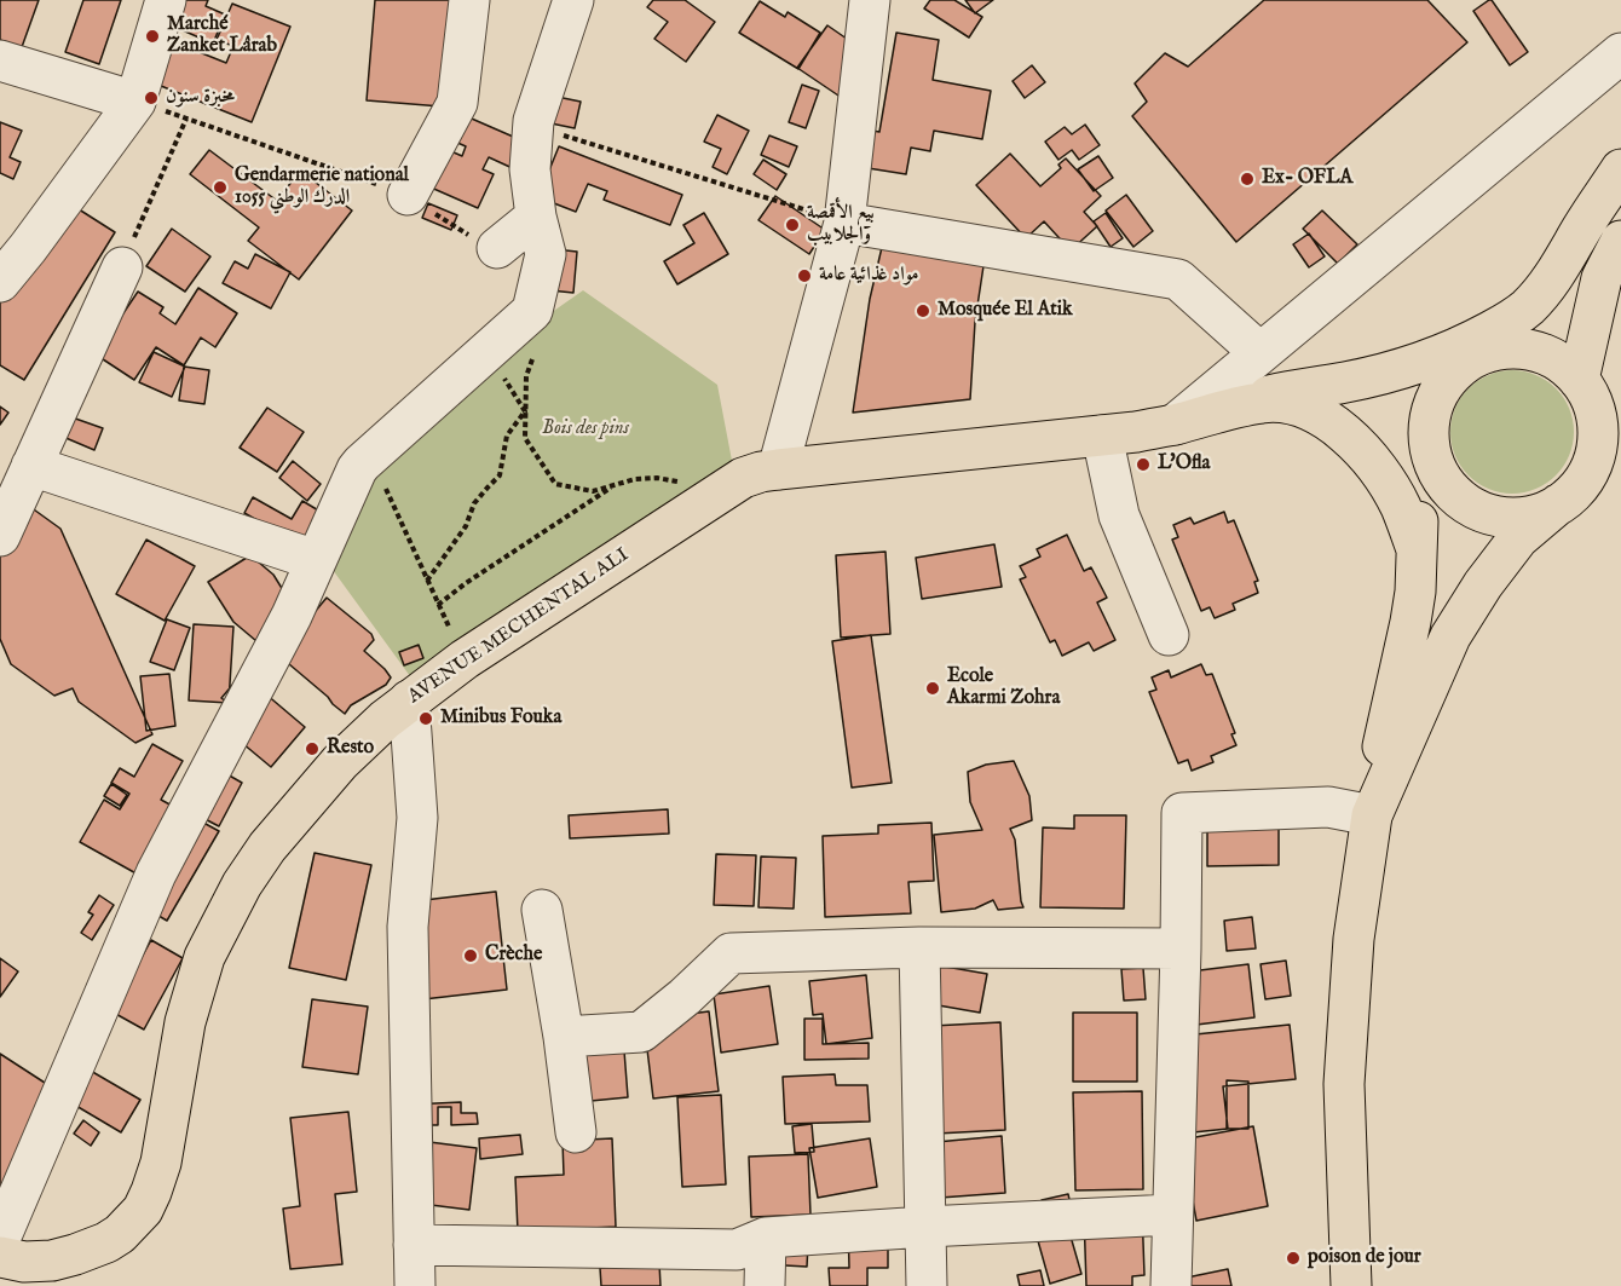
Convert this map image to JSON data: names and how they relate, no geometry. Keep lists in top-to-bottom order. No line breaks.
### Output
{"streets":{"main road":["AVENUE MECHENTAL ALI"]},"parks":["Bois des pins"],"places":["Marché Zanket Lârab","مخبزة سنون","Ex- OFLA","Gendarmerie national 1055 الدرك الوطني","بيع الأقمصة والجلابيب","مواد غذائية عامة","Mosquée El Atik","L'Ofla","Ecole Akarmi Zohra","Minibus Fouka","Resto","Crèche","poison de jour"]}
